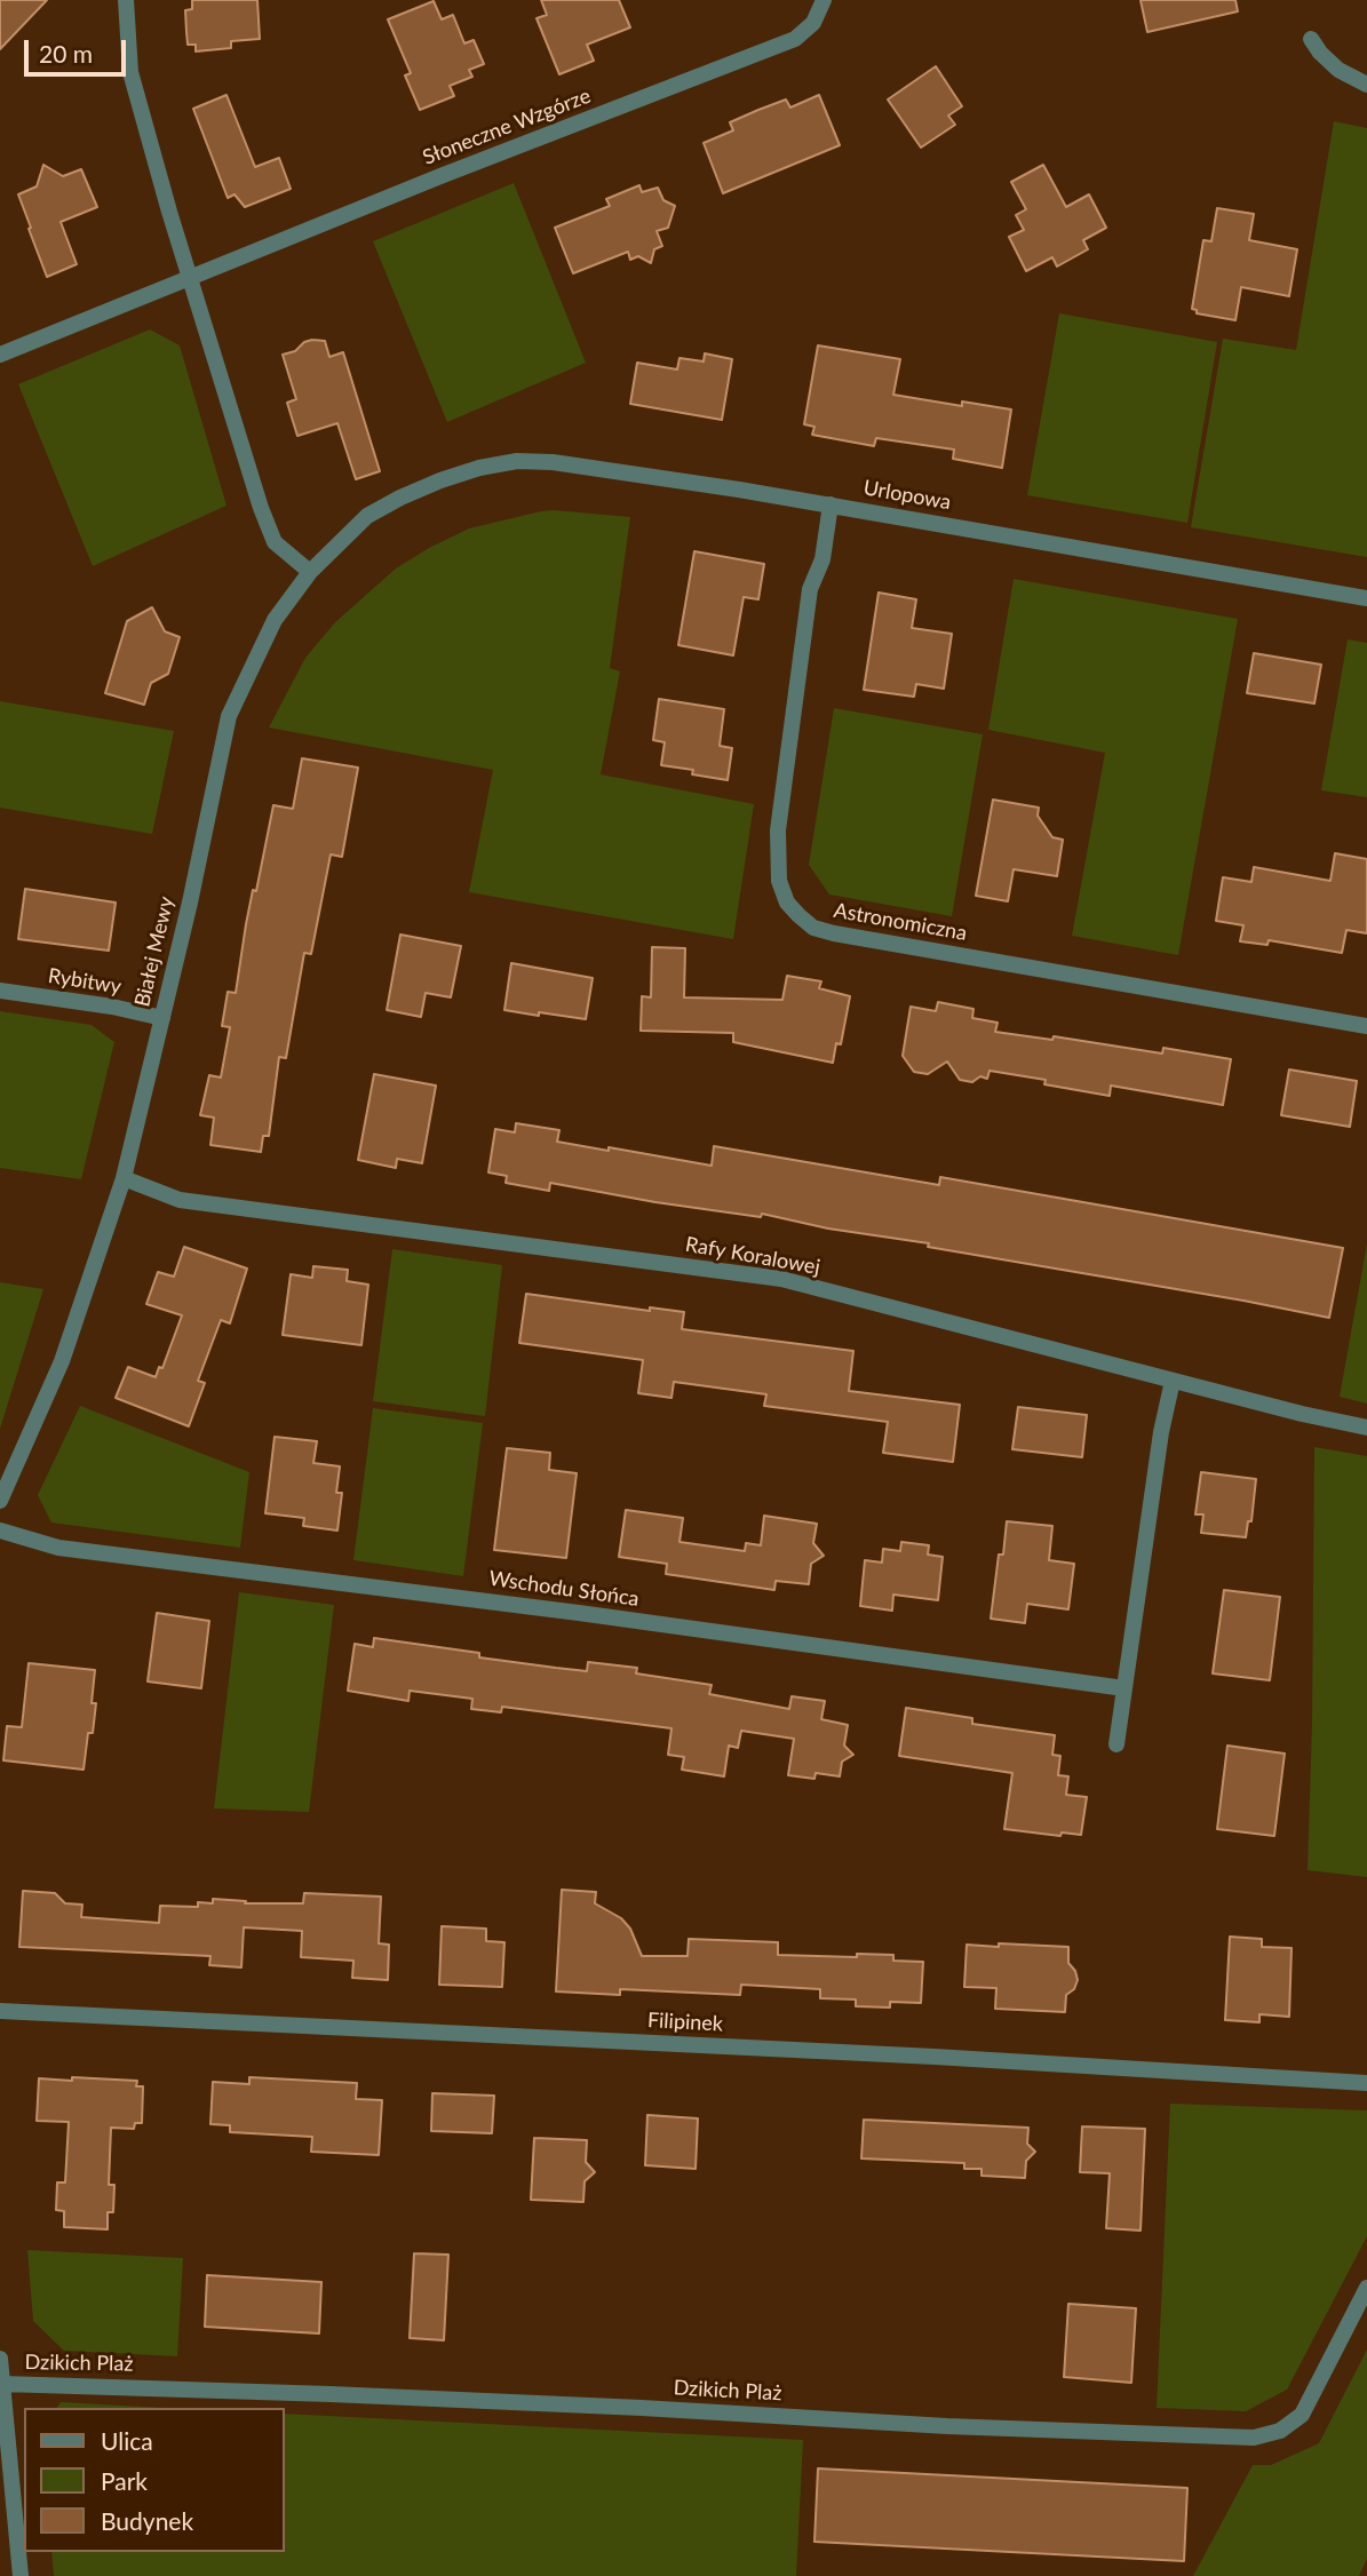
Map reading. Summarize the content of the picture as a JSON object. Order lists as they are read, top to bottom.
{
  "streets": {
    "street": [
      "Słoneczne Wzgórze",
      "Urlopowa",
      "Astronomiczna",
      "Białej Mewy",
      "Rybitwy",
      "Rafy Koralowej",
      "Wschodu Słońca",
      "Filipinek",
      "Dzikich Plaż"
    ]
  },
  "crossings": [
    ["Urlopowa", "Astronomiczna"],
    ["Urlopowa", "Białej Mewy"],
    ["Białej Mewy", "Rybitwy"],
    ["Białej Mewy", "Rafy Koralowej"]
  ],
  "legend": ["Ulica", "Park", "Budynek"],
  "scale_bar": "20 m"
}
